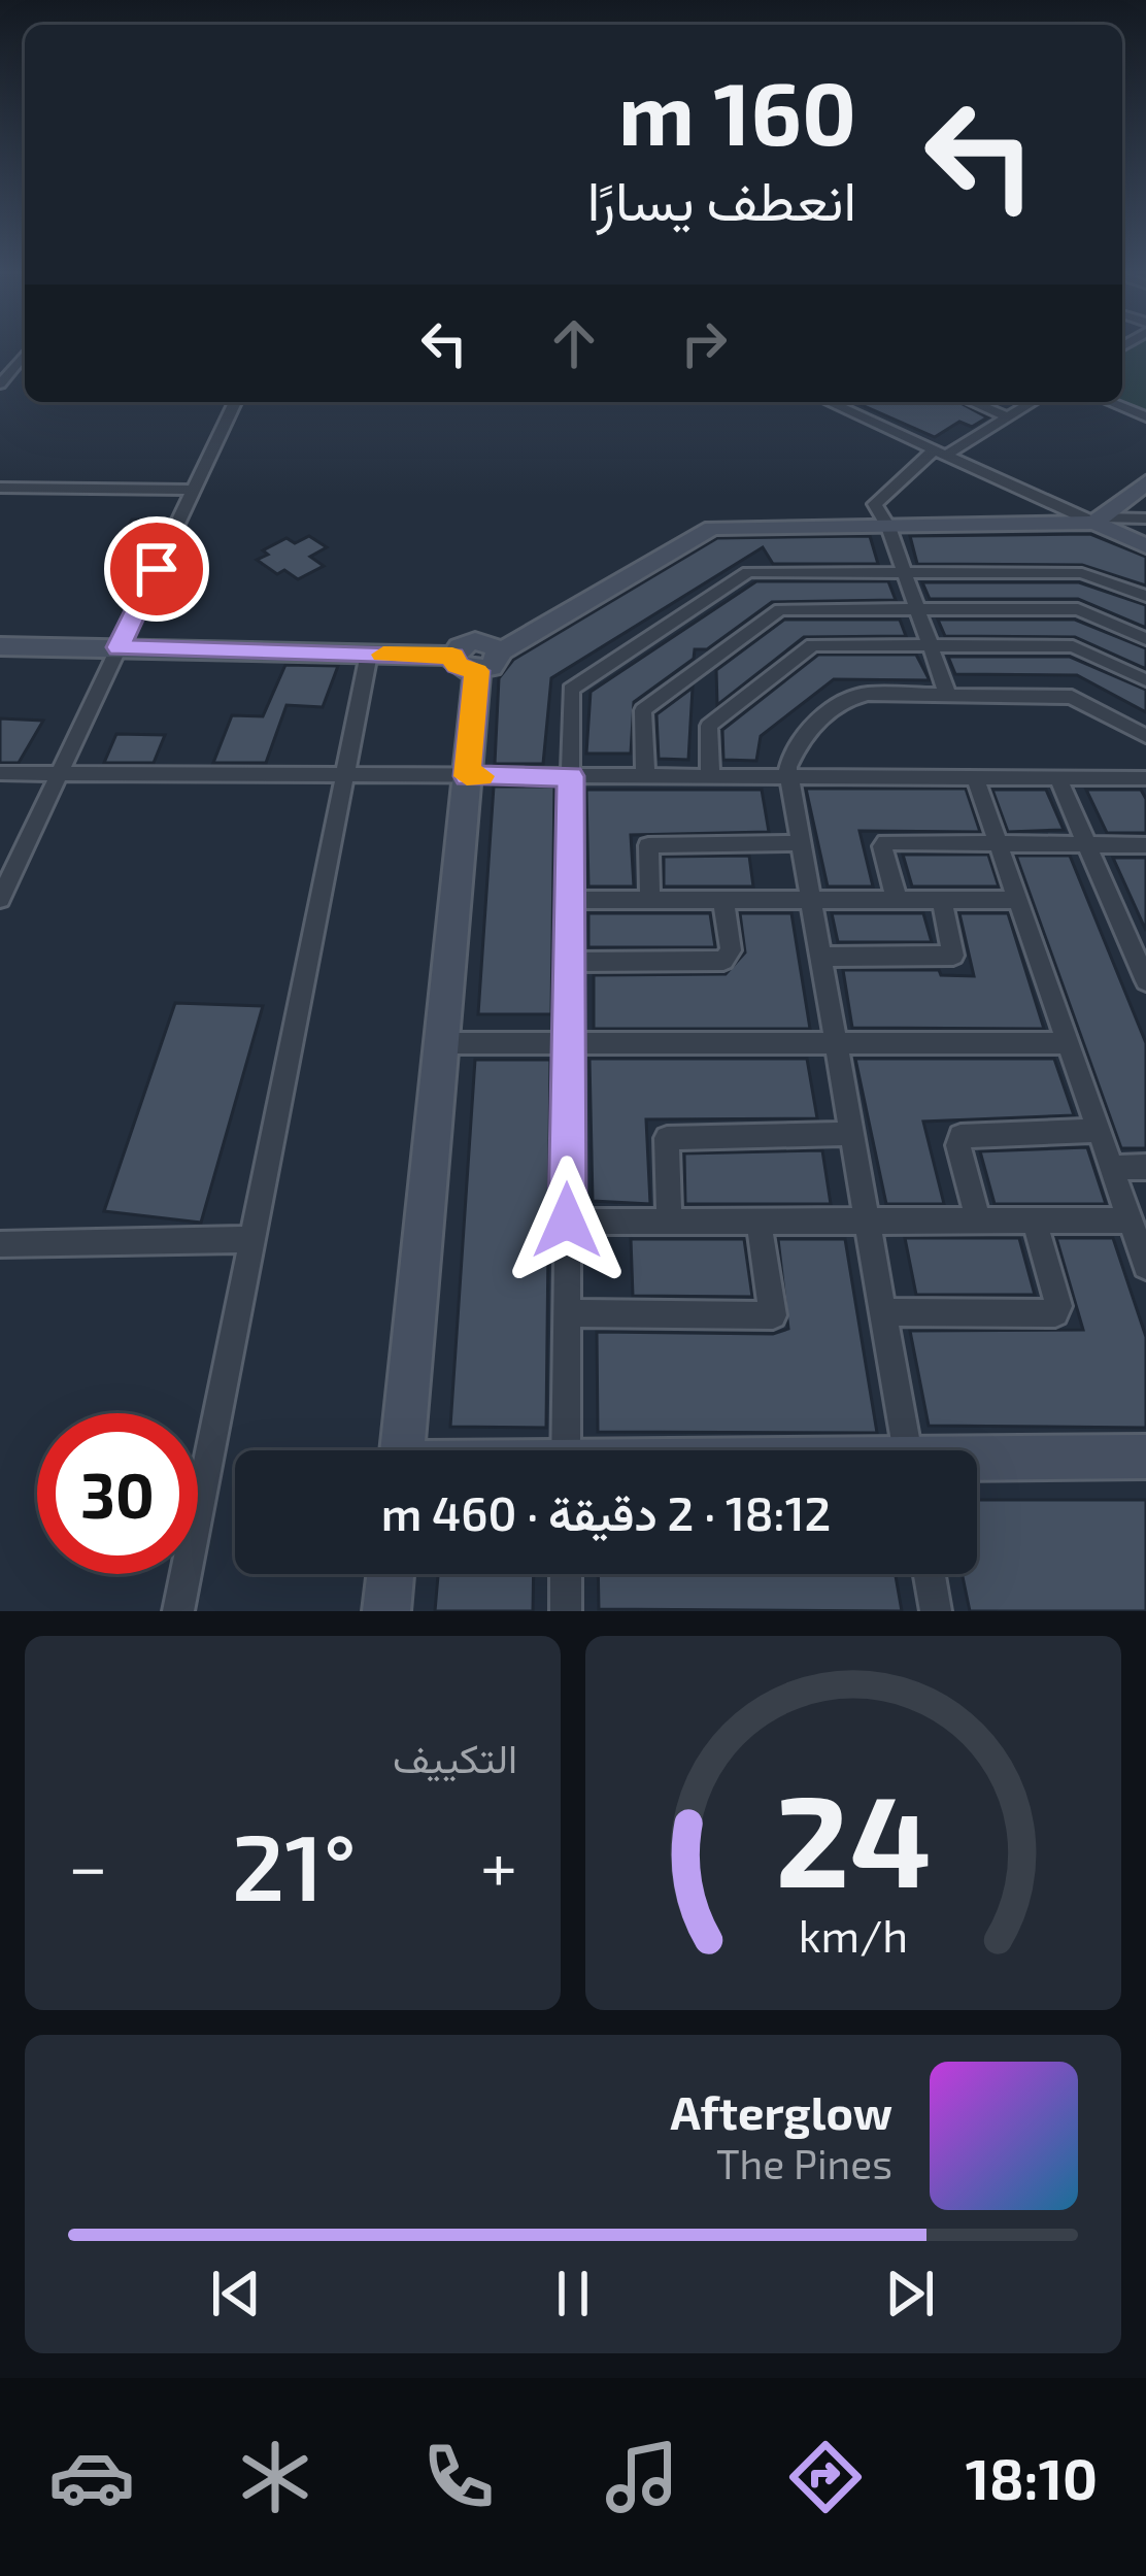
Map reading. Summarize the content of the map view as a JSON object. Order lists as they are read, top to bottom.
{
  "page": {
    "turn": ["160 m", "انعطف يسارًا"],
    "limit": "30",
    "trip": "18:12 · 2 دقيقة · 460 m",
    "tile": "التكييف",
    "heat": ["−", "21°", "+"],
    "song": ["Afterglow", "The Pines"],
    "tabs": "18:10",
    "gauge": ["24", "km/h"]
  }
}
